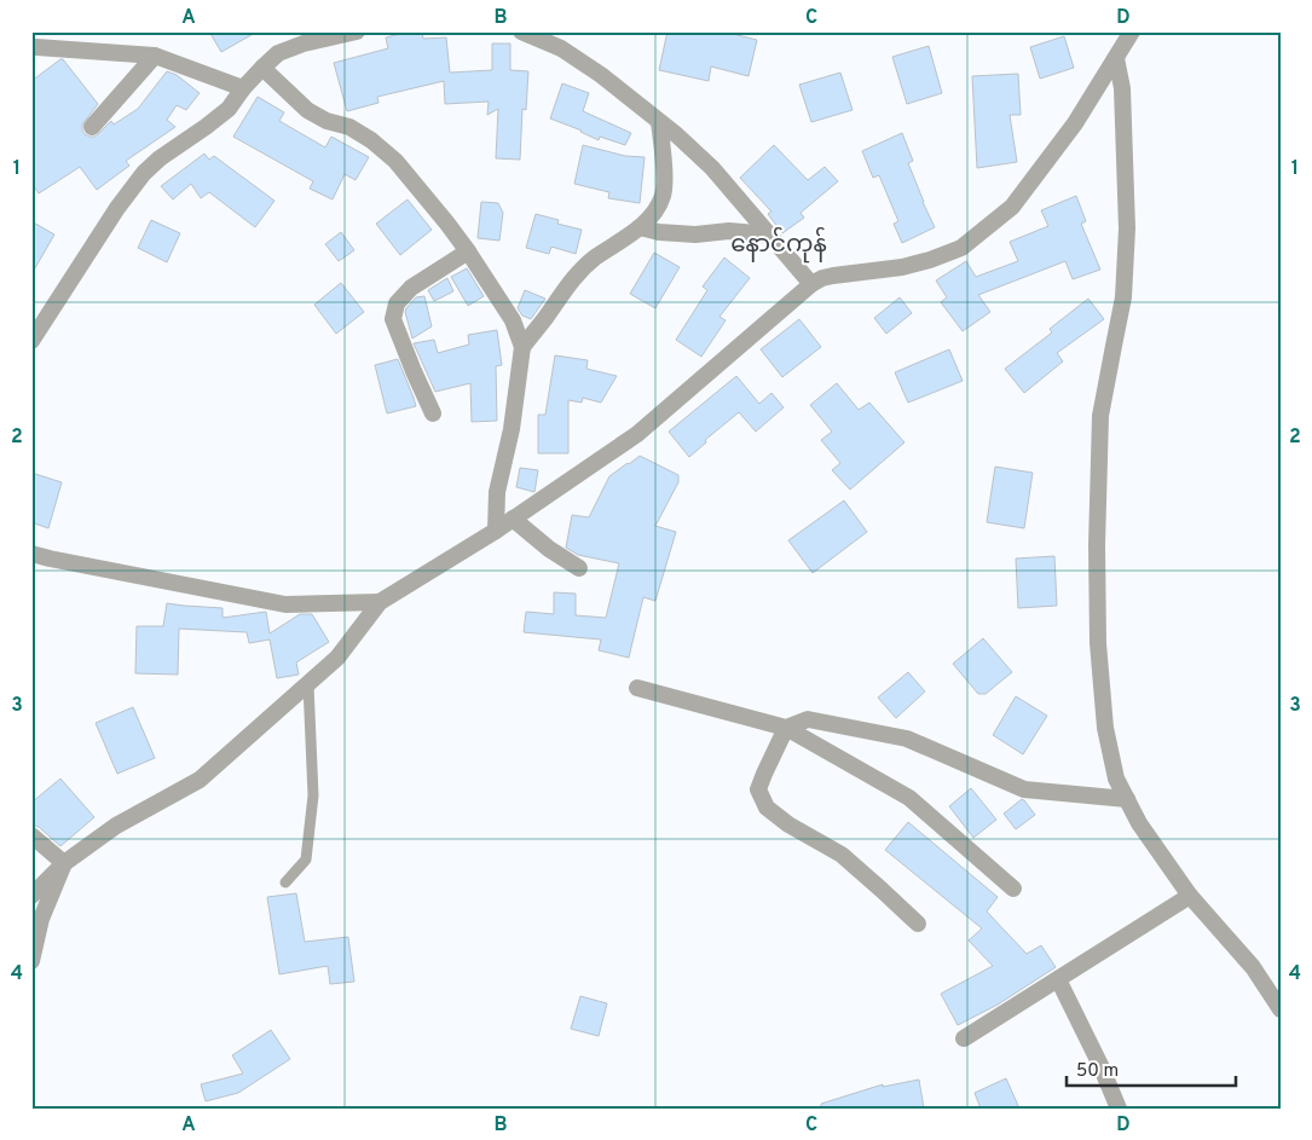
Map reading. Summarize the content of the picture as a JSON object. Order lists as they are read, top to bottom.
{
  "districts": ["နောင်ကုန်"],
  "scale_bar": "50 m",
  "grid": {
    "columns": [
      "A",
      "B",
      "C",
      "D"
    ],
    "rows": [
      "1",
      "2",
      "3",
      "4"
    ]
  }
}
